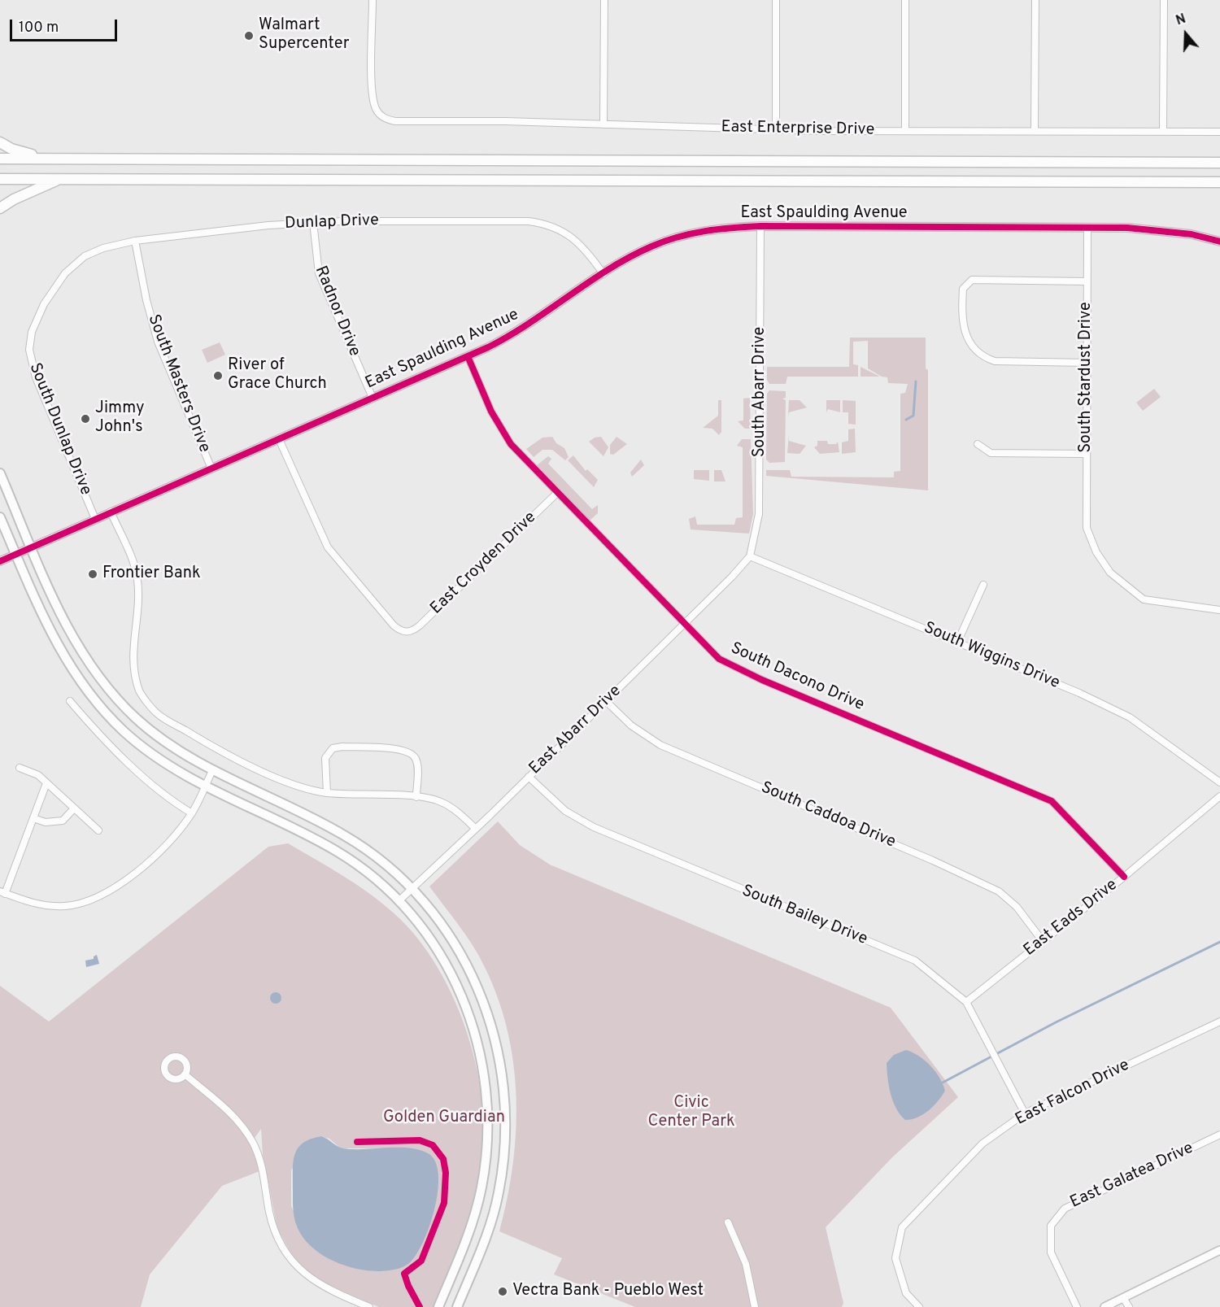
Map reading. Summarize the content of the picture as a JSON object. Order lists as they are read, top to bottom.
{
  "streets": {
    "street": [
      "East Enterprise Drive",
      "East Spaulding Avenue",
      "Dunlap Drive",
      "Radnor Drive",
      "South Stardust Drive",
      "South Masters Drive",
      "South Abarr Drive",
      "South Dunlap Drive",
      "East Croyden Drive",
      "South Wiggins Drive",
      "South Dacono Drive",
      "East Abarr Drive",
      "South Caddoa Drive",
      "South Bailey Drive",
      "East Eads Drive",
      "East Falcon Drive",
      "East Galatea Drive"
    ]
  },
  "crossings": [
    ["East Spaulding Avenue", "Dunlap Drive"],
    ["East Spaulding Avenue", "Radnor Drive"],
    ["East Spaulding Avenue", "South Stardust Drive"],
    ["East Spaulding Avenue", "South Masters Drive"],
    ["East Spaulding Avenue", "South Abarr Drive"],
    ["East Spaulding Avenue", "South Dunlap Drive"],
    ["East Spaulding Avenue", "East Croyden Drive"],
    ["East Spaulding Avenue", "South Dacono Drive"],
    ["Dunlap Drive", "Radnor Drive"],
    ["Dunlap Drive", "South Masters Drive"],
    ["Dunlap Drive", "South Dunlap Drive"],
    ["South Abarr Drive", "South Wiggins Drive"],
    ["South Abarr Drive", "East Abarr Drive"],
    ["East Croyden Drive", "South Dacono Drive"],
    ["South Wiggins Drive", "East Abarr Drive"],
    ["South Dacono Drive", "East Abarr Drive"],
    ["South Dacono Drive", "East Eads Drive"],
    ["East Abarr Drive", "South Caddoa Drive"],
    ["East Abarr Drive", "South Bailey Drive"],
    ["South Caddoa Drive", "East Eads Drive"],
    ["South Bailey Drive", "East Eads Drive"],
    ["South Bailey Drive", "East Falcon Drive"]
  ],
  "parks": ["Civic Center Park", "Golden Guardian"],
  "places": [
    "Walmart Supercenter",
    "River of Grace Church",
    "Jimmy John's",
    "Frontier Bank",
    "Vectra Bank - Pueblo West"
  ],
  "scale_bar": "100 m",
  "north": "top"
}
